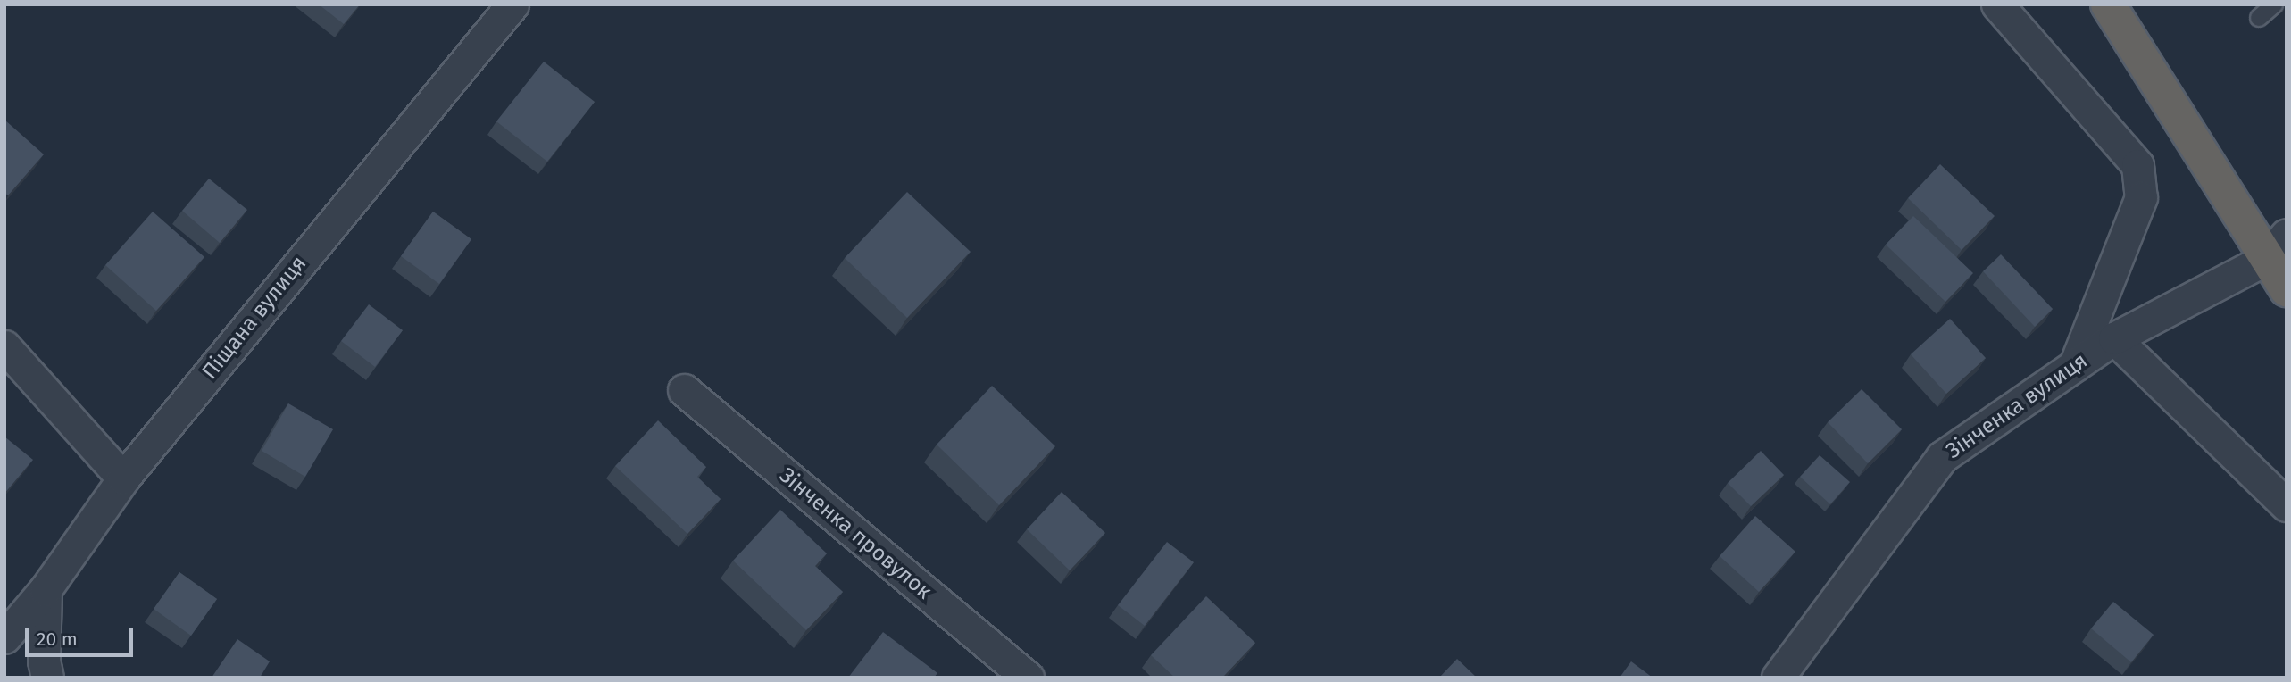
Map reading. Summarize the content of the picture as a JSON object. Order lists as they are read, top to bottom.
{
  "streets": {
    "street": ["Піщана вулиця", "Зінченка вулиця", "Зінченка провулок"]
  },
  "scale_bar": "20 m"
}
